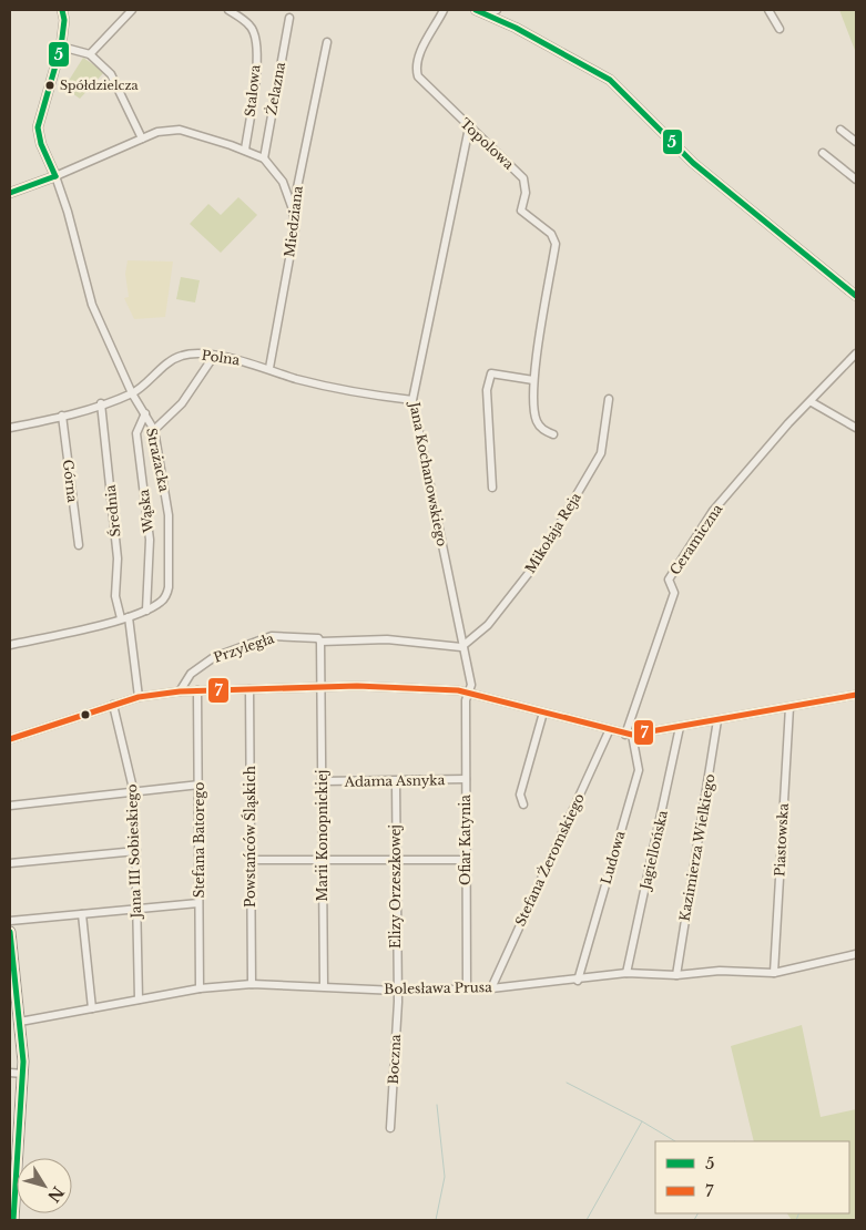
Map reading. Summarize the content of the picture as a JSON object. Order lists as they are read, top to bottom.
{
  "streets": {
    "street": [
      "Żelazna",
      "Stalowa",
      "Topolowa",
      "Miedziana",
      "Polna",
      "Strażacka",
      "Jana Kochanowskiego",
      "Górna",
      "Średnia",
      "Wąska",
      "Mikołaja Reja",
      "Ceramiczna",
      "Przyległa",
      "Adama Asnyka",
      "Marii Konopnickiej",
      "Powstańców Śląskich",
      "Stefana Batorego",
      "Ofiar Katynia",
      "Piastowska",
      "Kazimierza Wielkiego",
      "Jagiellońska",
      "Jana III Sobieskiego",
      "Ludowa",
      "Stefana Żeromskiego",
      "Elizy Orzeszkowej",
      "Bolesława Prusa",
      "Boczna"
    ]
  },
  "crossings": [
    ["Topolowa", "Jana Kochanowskiego"],
    ["Miedziana", "Polna"],
    ["Polna", "Strażacka"],
    ["Polna", "Jana Kochanowskiego"],
    ["Polna", "Górna"],
    ["Polna", "Średnia"],
    ["Strażacka", "Średnia"],
    ["Strażacka", "Wąska"],
    ["Jana Kochanowskiego", "Mikołaja Reja"],
    ["Jana Kochanowskiego", "Przyległa"],
    ["Jana Kochanowskiego", "Ofiar Katynia"],
    ["Mikołaja Reja", "Przyległa"],
    ["Ceramiczna", "Ludowa"],
    ["Adama Asnyka", "Marii Konopnickiej"],
    ["Adama Asnyka", "Ofiar Katynia"],
    ["Adama Asnyka", "Elizy Orzeszkowej"],
    ["Marii Konopnickiej", "Bolesława Prusa"],
    ["Powstańców Śląskich", "Bolesława Prusa"],
    ["Stefana Batorego", "Bolesława Prusa"],
    ["Ofiar Katynia", "Bolesława Prusa"],
    ["Piastowska", "Bolesława Prusa"],
    ["Kazimierza Wielkiego", "Bolesława Prusa"],
    ["Jagiellońska", "Bolesława Prusa"],
    ["Jana III Sobieskiego", "Bolesława Prusa"],
    ["Ludowa", "Bolesława Prusa"],
    ["Stefana Żeromskiego", "Bolesława Prusa"],
    ["Elizy Orzeszkowej", "Bolesława Prusa"],
    ["Elizy Orzeszkowej", "Boczna"],
    ["Bolesława Prusa", "Boczna"]
  ],
  "places": ["Spółdzielcza"],
  "lines": ["transit line 5", "transit line 7"],
  "legend": ["5", "7"],
  "north": "bottom right"
}
